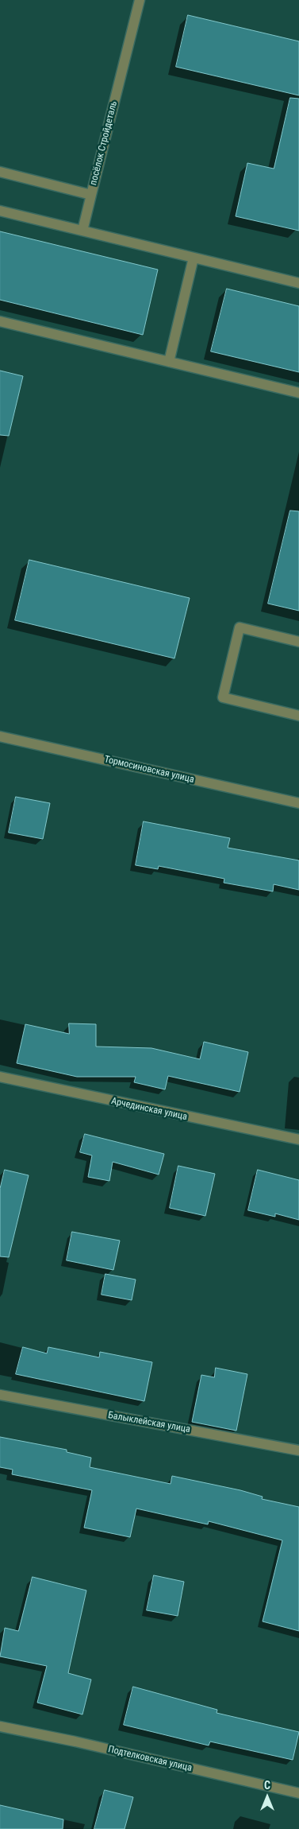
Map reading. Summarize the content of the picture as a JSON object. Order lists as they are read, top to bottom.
{
  "streets": {
    "street": [
      "посёлок Стройдеталь",
      "Тормосиновская улица",
      "Арчединская улица",
      "Балыклейская улица",
      "Подтелковская улица"
    ]
  },
  "north": "top"
}
